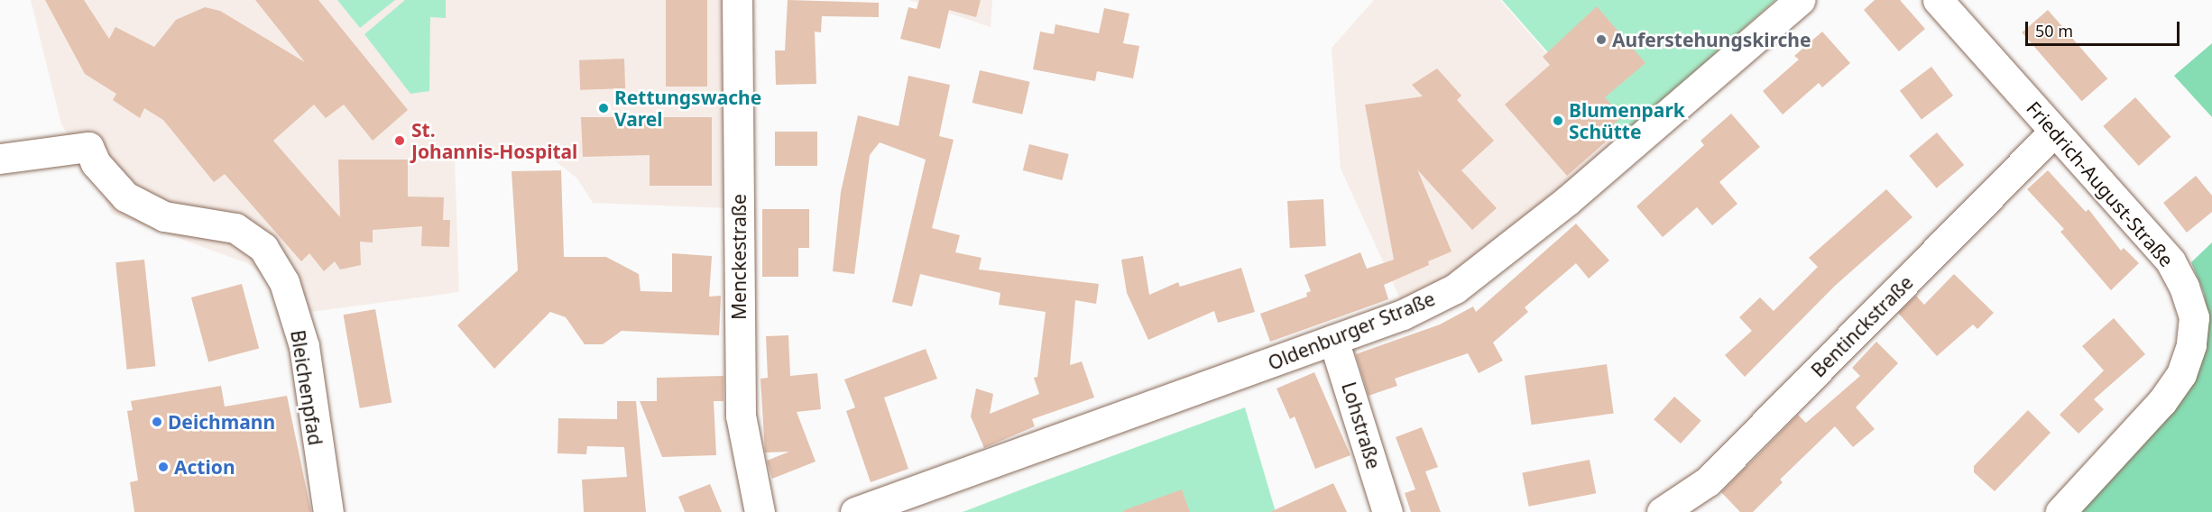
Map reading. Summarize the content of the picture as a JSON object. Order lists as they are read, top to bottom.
{
  "streets": {
    "street": [
      "Friedrich-August-Straße",
      "Menckestraße",
      "Bentinckstraße",
      "Oldenburger Straße",
      "Bleichenpfad",
      "Lohstraße"
    ]
  },
  "crossings": [
    ["Friedrich-August-Straße", "Bentinckstraße"],
    ["Oldenburger Straße", "Lohstraße"]
  ],
  "places": [
    "Auferstehungskirche",
    "Rettungswache Varel",
    "Blumenpark Schütte",
    "St. Johannis-Hospital",
    "Deichmann",
    "Action"
  ],
  "scale_bar": "50 m"
}
